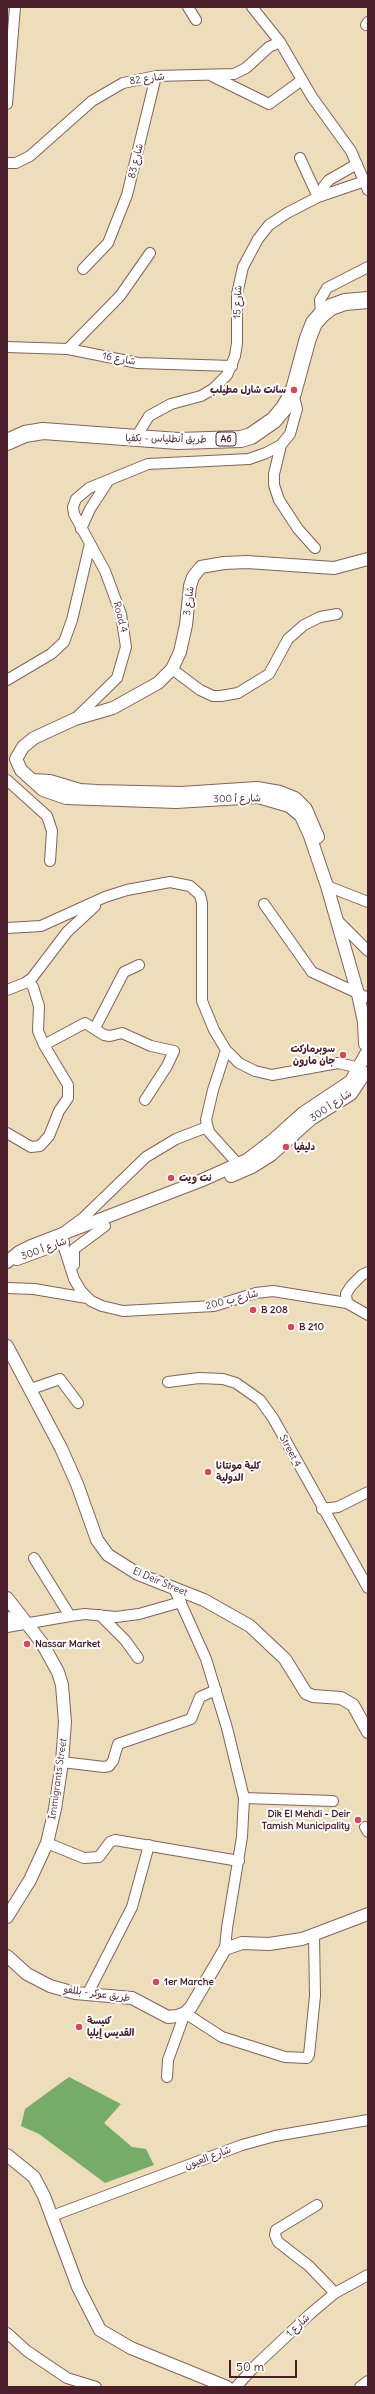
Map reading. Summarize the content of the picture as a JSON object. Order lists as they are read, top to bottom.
{
  "streets": {
    "highway": ["طريق أنطلياس - بكفيا", "A6"],
    "street": [
      "شارع 82",
      "شارع 83",
      "شارع 15",
      "شارع 16",
      "شارع 3",
      "Road 4",
      "شارع أ 300",
      "شارع ب 200",
      "Street 4",
      "El Deir Street",
      "Immigrants Street",
      "طريق عوكر - بللفو",
      "شارع العيون",
      "شارع 1"
    ]
  },
  "crossings": [
    ["شارع 82", "شارع 83"],
    ["شارع 15", "شارع 16"],
    ["شارع 15", "طريق أنطلياس - بكفيا"],
    ["شارع 3", "Road 4"],
    ["شارع 3", "شارع أ 300"],
    ["Road 4", "شارع أ 300"],
    ["شارع أ 300", "شارع ب 200"]
  ],
  "places": [
    "سانت شارل مطيلب",
    "سوبرماركت جان مارون",
    "دليفيا",
    "نت ويت",
    "B 208",
    "B 210",
    "كلية مونتانا الدولية",
    "Nassar Market",
    "Dik El Mehdi - Deir Tamish Municipality",
    "1er Marche",
    "كنيسة القديس إيليا"
  ],
  "scale_bar": "50 m"
}
